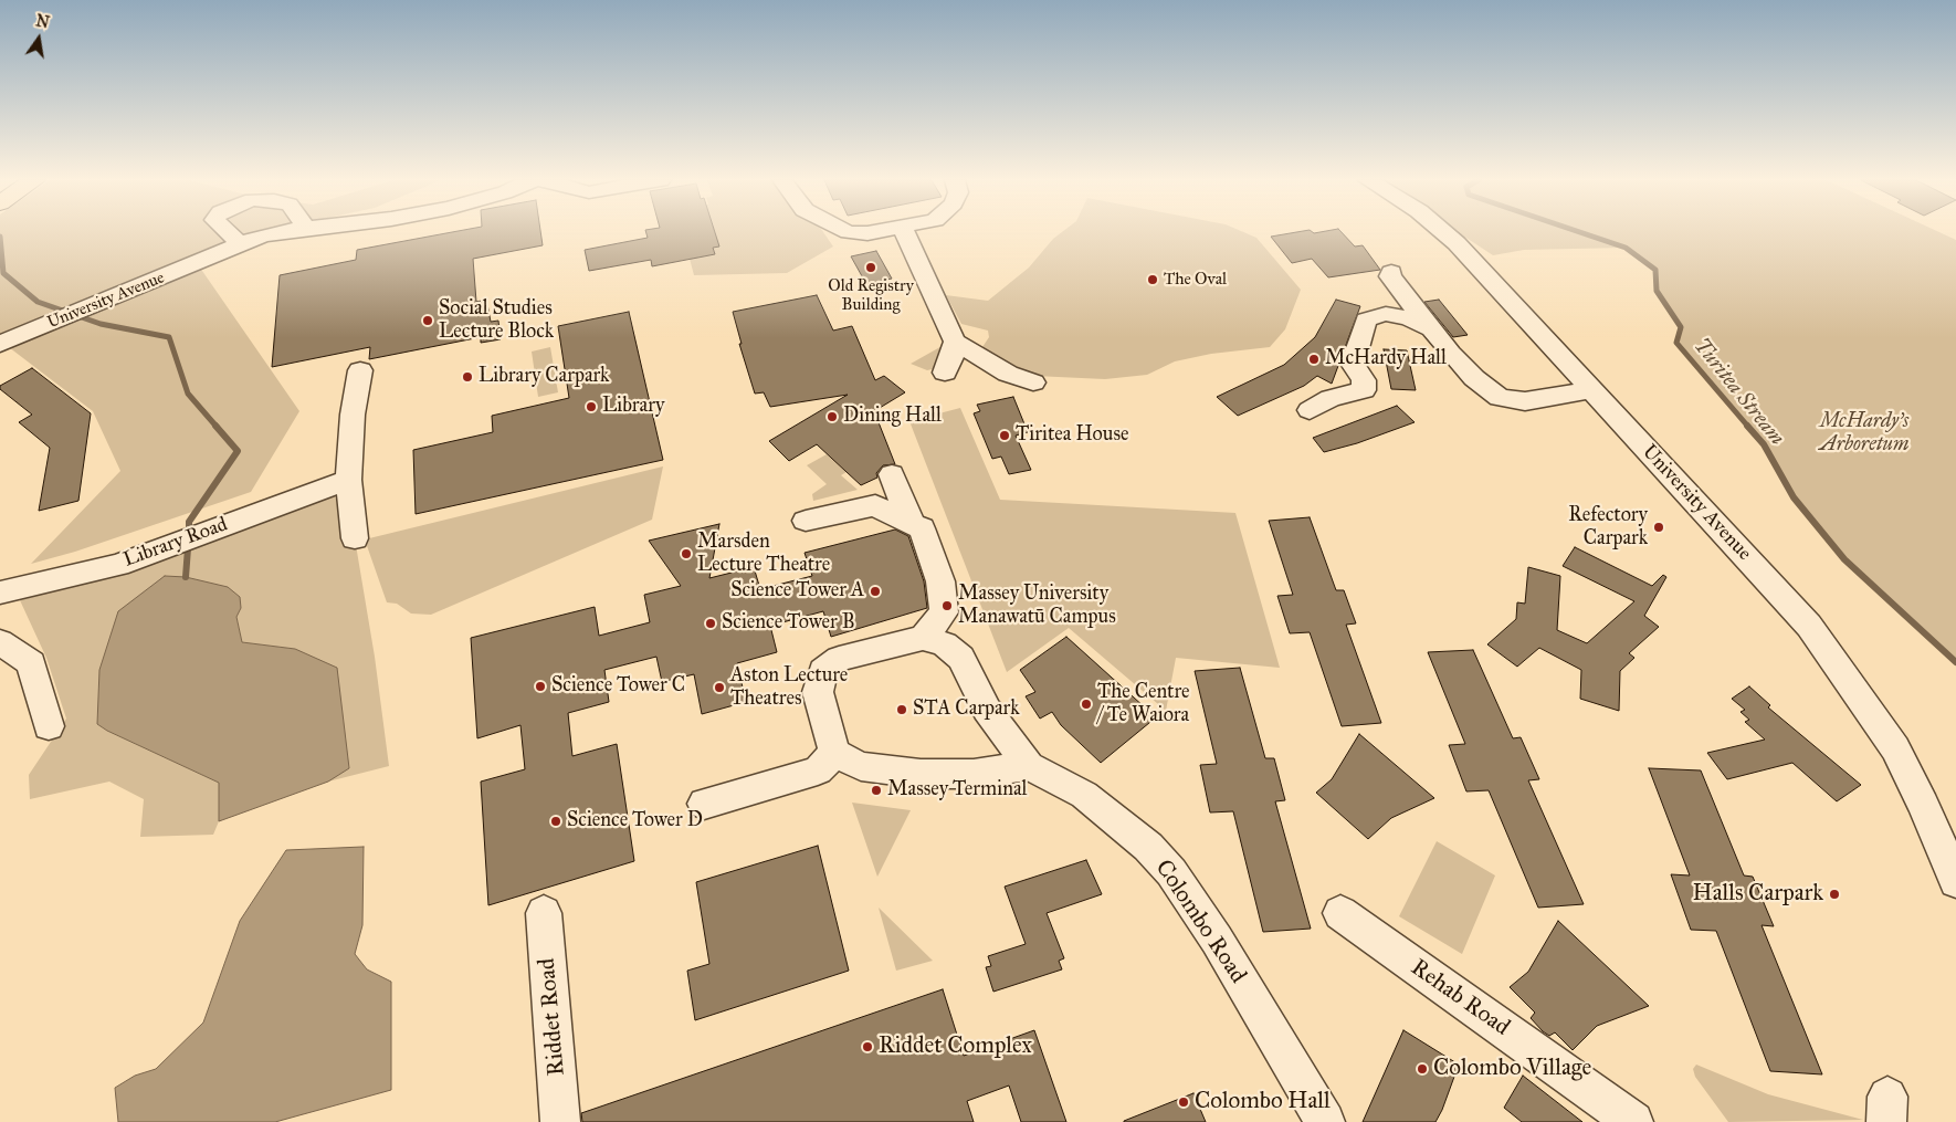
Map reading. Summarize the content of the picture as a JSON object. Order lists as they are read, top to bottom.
{
  "streets": {
    "street": [
      "University Avenue",
      "Library Road",
      "Colombo Road",
      "Rehab Road",
      "Riddet Road"
    ]
  },
  "water": ["Turitea Stream"],
  "parks": ["McHardy's Arboretum"],
  "places": [
    "Old Registry Building",
    "The Oval",
    "Social Studies Lecture Block",
    "McHardy Hall",
    "Library Carpark",
    "Library",
    "Dining Hall",
    "Tiritea House",
    "Refectory Carpark",
    "Marsden Lecture Theatre",
    "Science Tower A",
    "Massey University Manawatū Campus",
    "Science Tower B",
    "Science Tower C",
    "Aston Lecture Theatres",
    "The Centre / Te Waiora",
    "STA Carpark",
    "Massey Terminal",
    "Science Tower D",
    "Halls Carpark",
    "Riddet Complex",
    "Colombo Village",
    "Colombo Hall"
  ],
  "north": "top"
}
